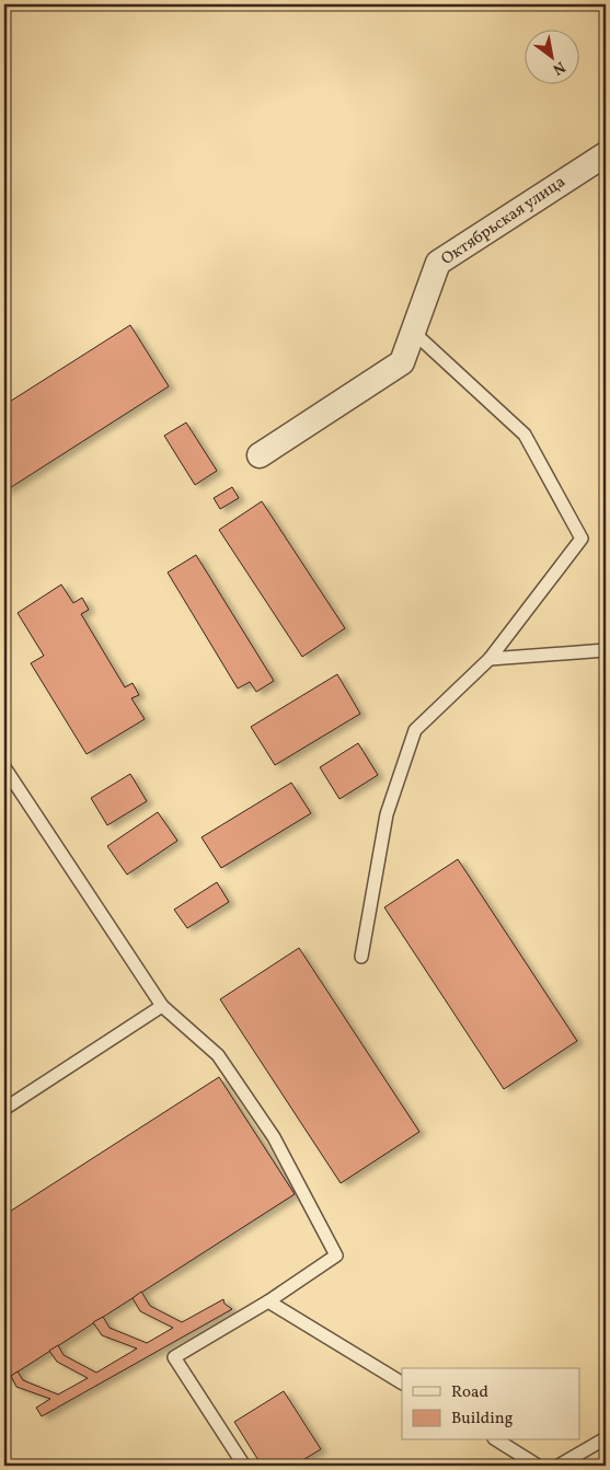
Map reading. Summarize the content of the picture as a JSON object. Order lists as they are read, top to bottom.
{
  "streets": {
    "street": ["Октябрьская улица"]
  },
  "legend": ["Road", "Building"],
  "north": "bottom right"
}
